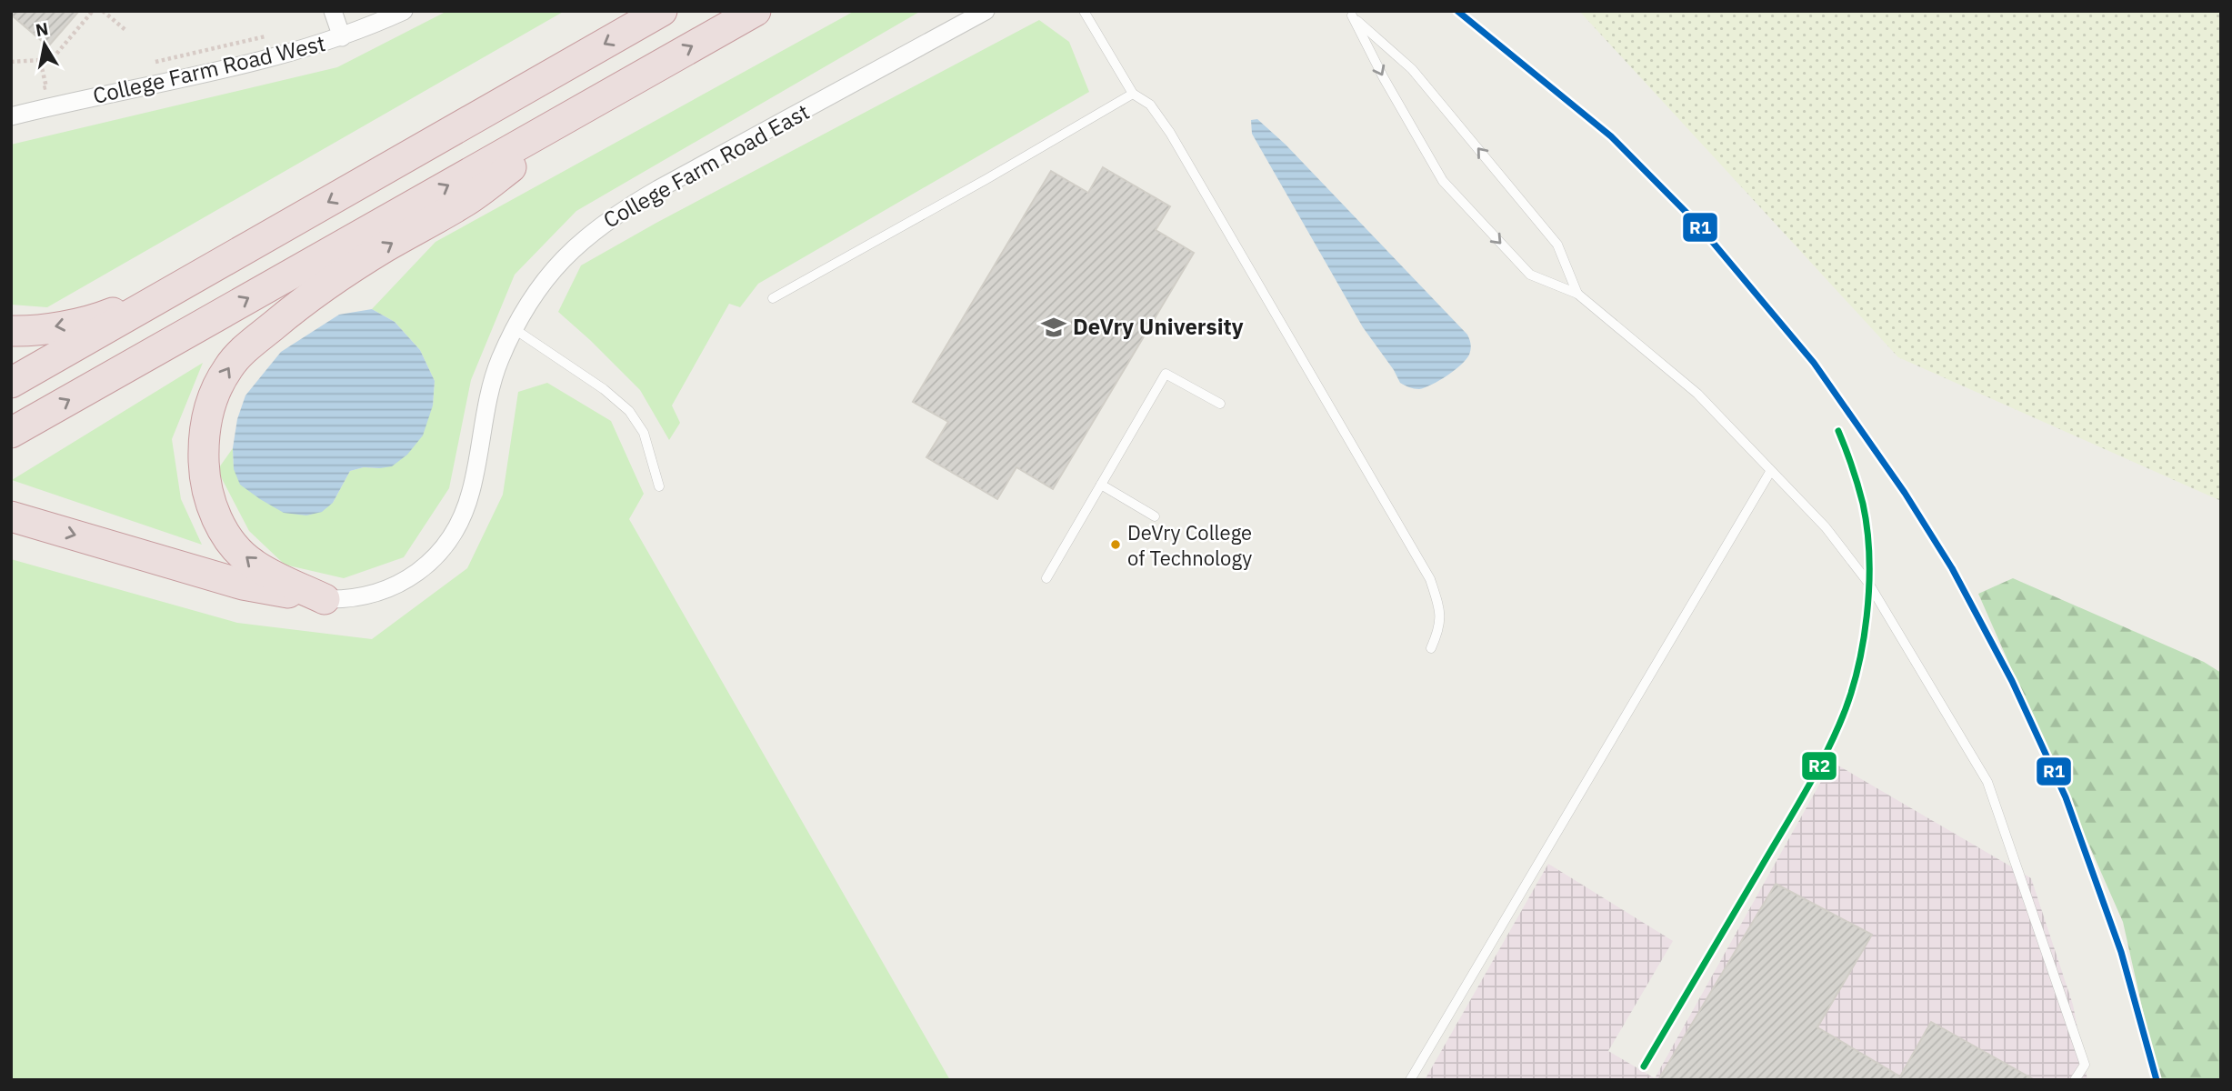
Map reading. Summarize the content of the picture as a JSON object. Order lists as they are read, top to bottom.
{
  "streets": {
    "street": ["College Farm Road West", "College Farm Road East"]
  },
  "places": {
    "school or university": ["DeVry University"],
    "other": ["DeVry College of Technology"]
  },
  "lines": ["transit line R1", "transit line R2"],
  "north": "top"
}
